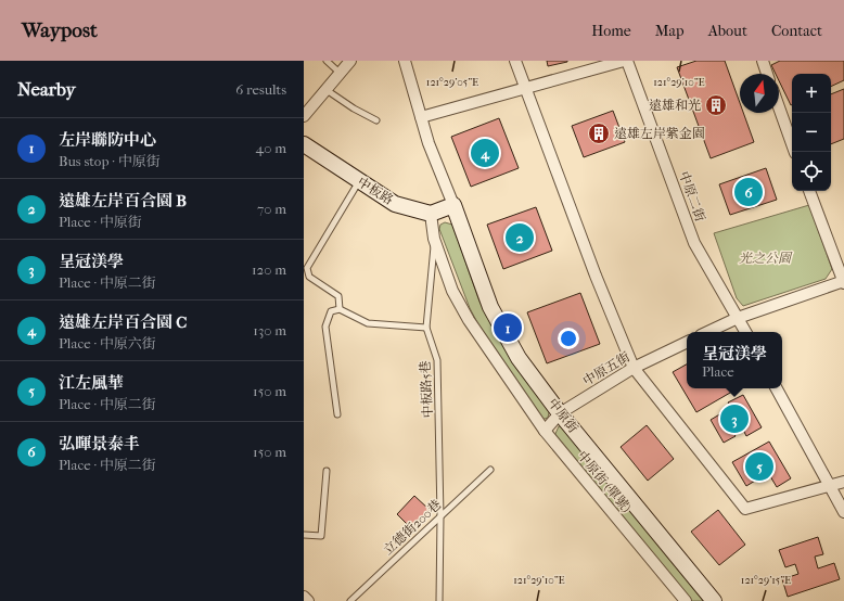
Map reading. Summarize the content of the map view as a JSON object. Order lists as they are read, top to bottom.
{
  "streets": {
    "street": [
      "中板路",
      "中原二街",
      "中原五街",
      "中原街",
      "中原街 (單號)"
    ],
    "lane": ["中板路5巷", "立德街200巷"]
  },
  "crossings": [
    ["中板路", "中原街 (單號)"],
    ["中原五街", "中原街"],
    ["中原五街", "中原街 (單號)"],
    ["中板路5巷", "中原街 (單號)"],
    ["中板路5巷", "立德街200巷"]
  ],
  "parks": ["光之公園"],
  "places": {
    "building": ["遠雄和光", "遠雄左岸紫金園"]
  },
  "north": "top",
  "page": {
    "header": "Waypost",
    "nav": [
      "Home",
      "Map",
      "About",
      "Contact"
    ],
    "heading": ["Nearby", "6 results"],
    "map_buttons": ["+", "−"],
    "list": [
      {
        "mark": "1",
        "name": "左岸聯防中心",
        "note": "Bus stop · 中原街",
        "value": "40 m"
      },
      {
        "mark": "2",
        "name": "遠雄左岸百合園 B",
        "note": "Place · 中原街",
        "value": "70 m"
      },
      {
        "mark": "3",
        "name": "呈冠渼學",
        "note": "Place · 中原二街",
        "value": "120 m"
      },
      {
        "mark": "4",
        "name": "遠雄左岸百合園 C",
        "note": "Place · 中原六街",
        "value": "130 m"
      },
      {
        "mark": "5",
        "name": "江左風華",
        "note": "Place · 中原二街",
        "value": "150 m"
      },
      {
        "mark": "6",
        "name": "弘暉景泰丰",
        "note": "Place · 中原二街",
        "value": "150 m"
      }
    ],
    "pins": [
      "4",
      "6",
      "2",
      "1",
      "3",
      "5"
    ],
    "popup": ["呈冠渼學", "Place"]
  },
  "coordinates": ["121°29'05\"E", "121°29'10\"E", "121°29'15\"E"]
}
